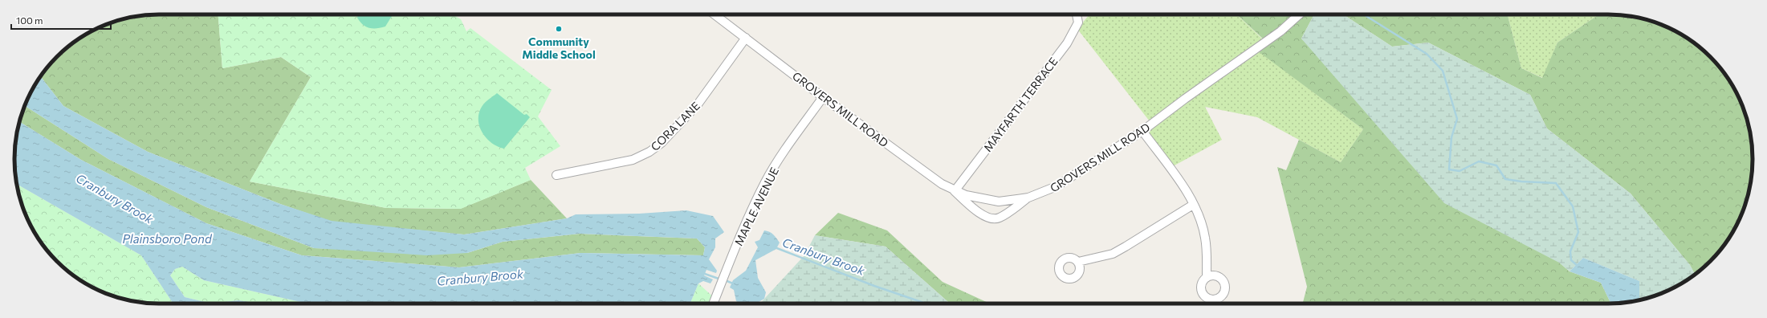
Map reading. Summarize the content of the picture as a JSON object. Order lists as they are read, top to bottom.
{
  "streets": {
    "street": [
      "MAYFARTH TERRACE",
      "GROVERS MILL ROAD",
      "CORA LANE",
      "MAPLE AVENUE"
    ]
  },
  "crossings": [
    ["MAYFARTH TERRACE", "GROVERS MILL ROAD"],
    ["GROVERS MILL ROAD", "CORA LANE"],
    ["GROVERS MILL ROAD", "MAPLE AVENUE"]
  ],
  "water": ["Cranbury Brook", "Plainsboro Pond"],
  "places": ["Community Middle School"],
  "scale_bar": "100 m"
}
